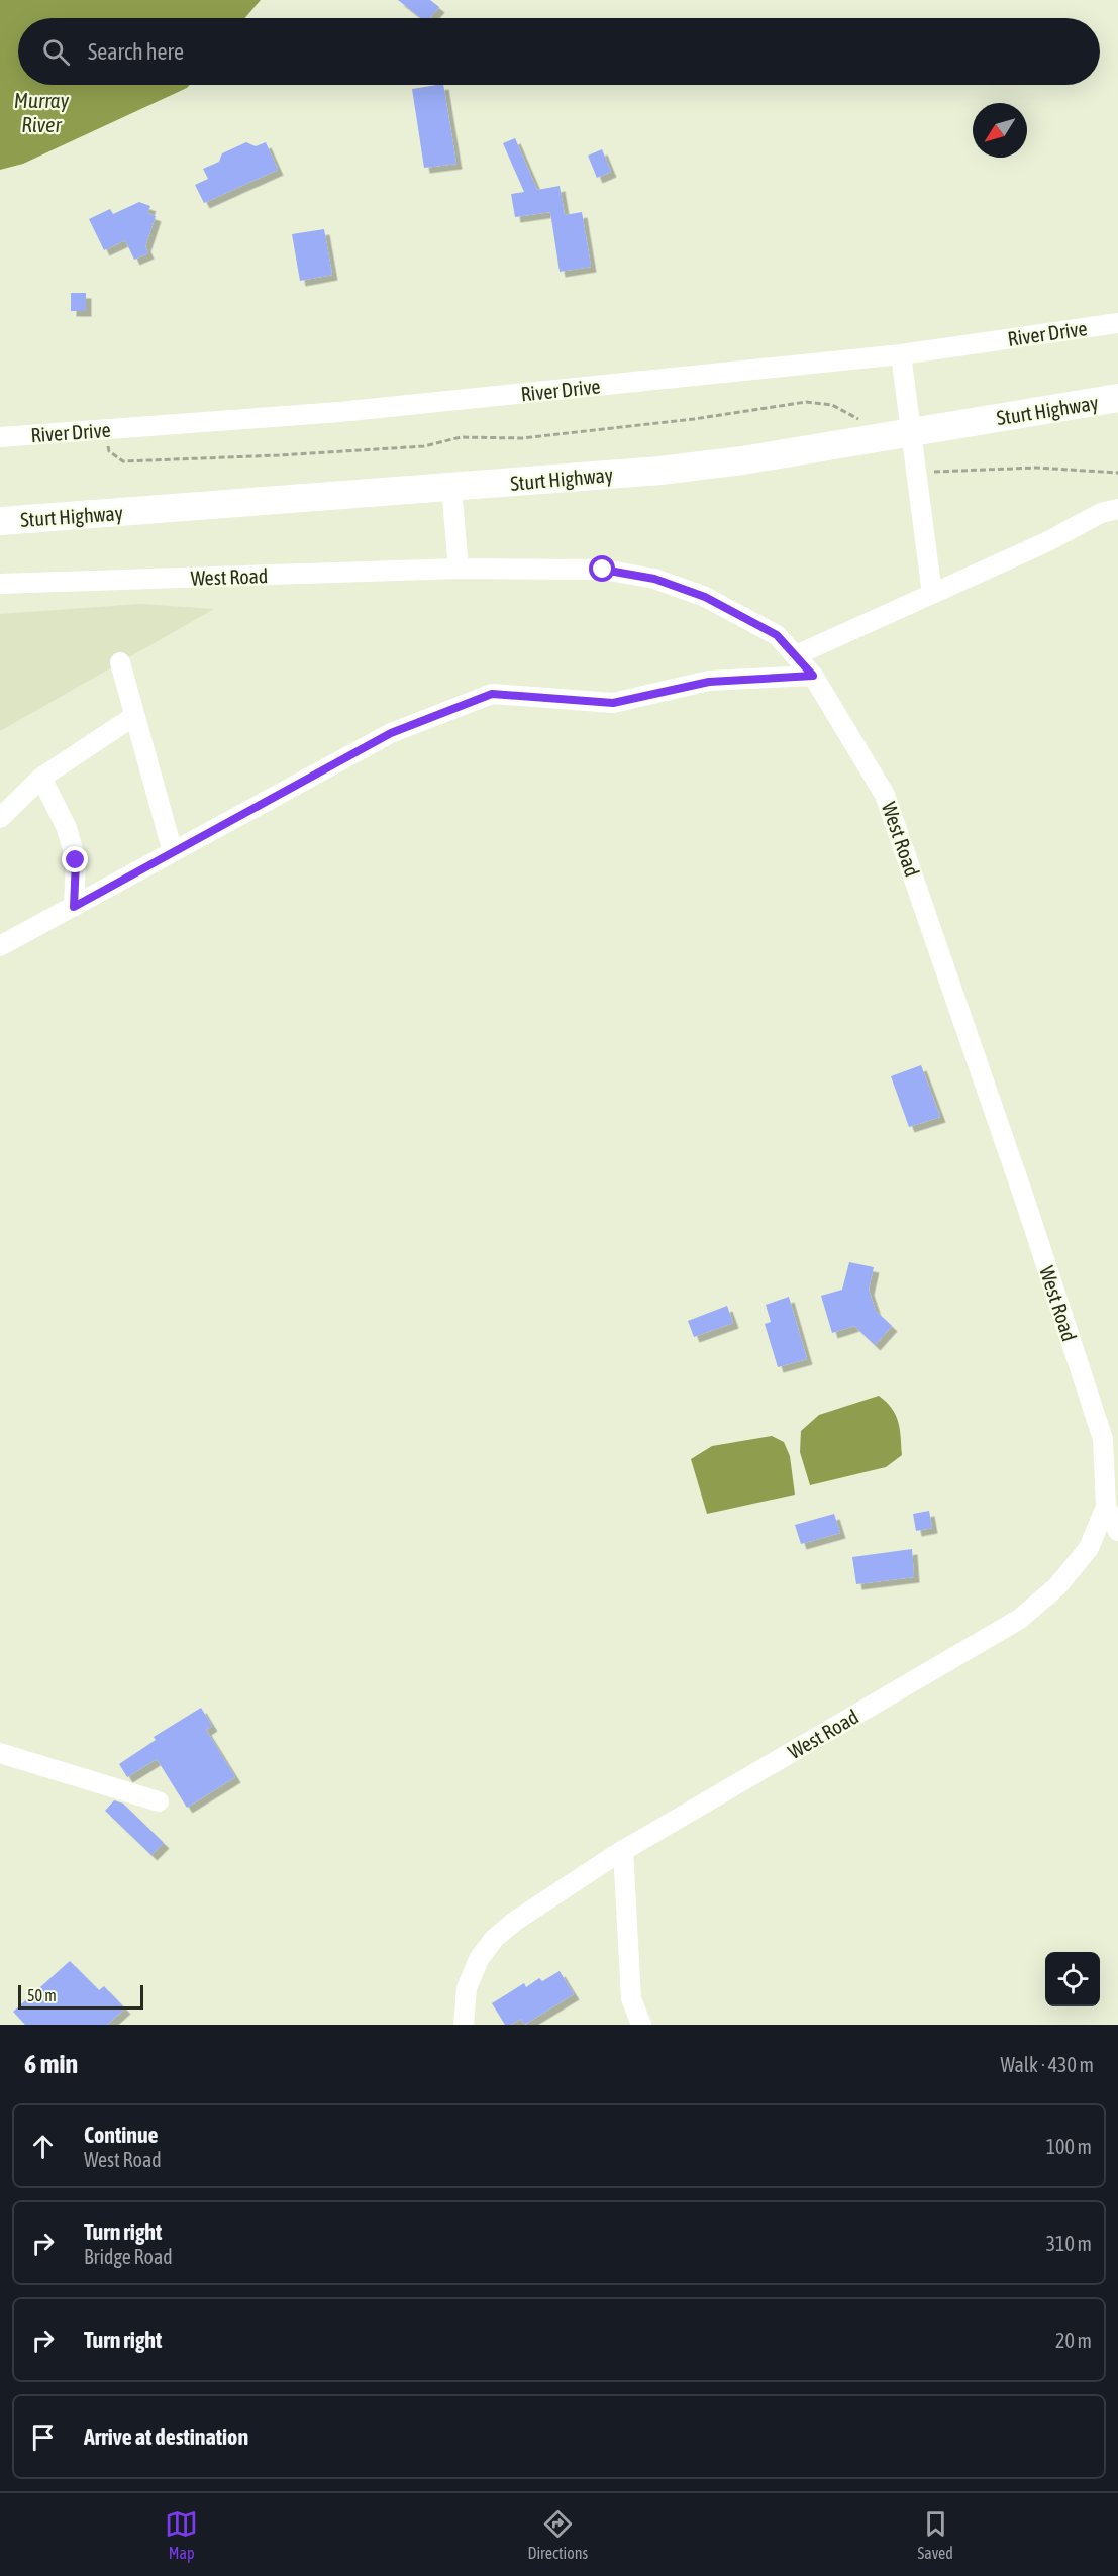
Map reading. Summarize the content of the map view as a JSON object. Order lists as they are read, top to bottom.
{
  "streets": {
    "highway": ["Sturt Highway"],
    "street": ["River Drive", "West Road"]
  },
  "water": ["Murray River"],
  "scale_bar": "50 m",
  "north": "bottom left",
  "page": {
    "search": "Search here",
    "scale": "50 m",
    "heading": ["6 min", "Walk · 430 m"],
    "list": [
      ["Continue", "West Road", "100 m"],
      ["Turn right", "Bridge Road", "310 m"],
      ["Turn right", "20 m"],
      "Arrive at destination"
    ],
    "nav": ["Map", "Directions", "Saved"]
  }
}
